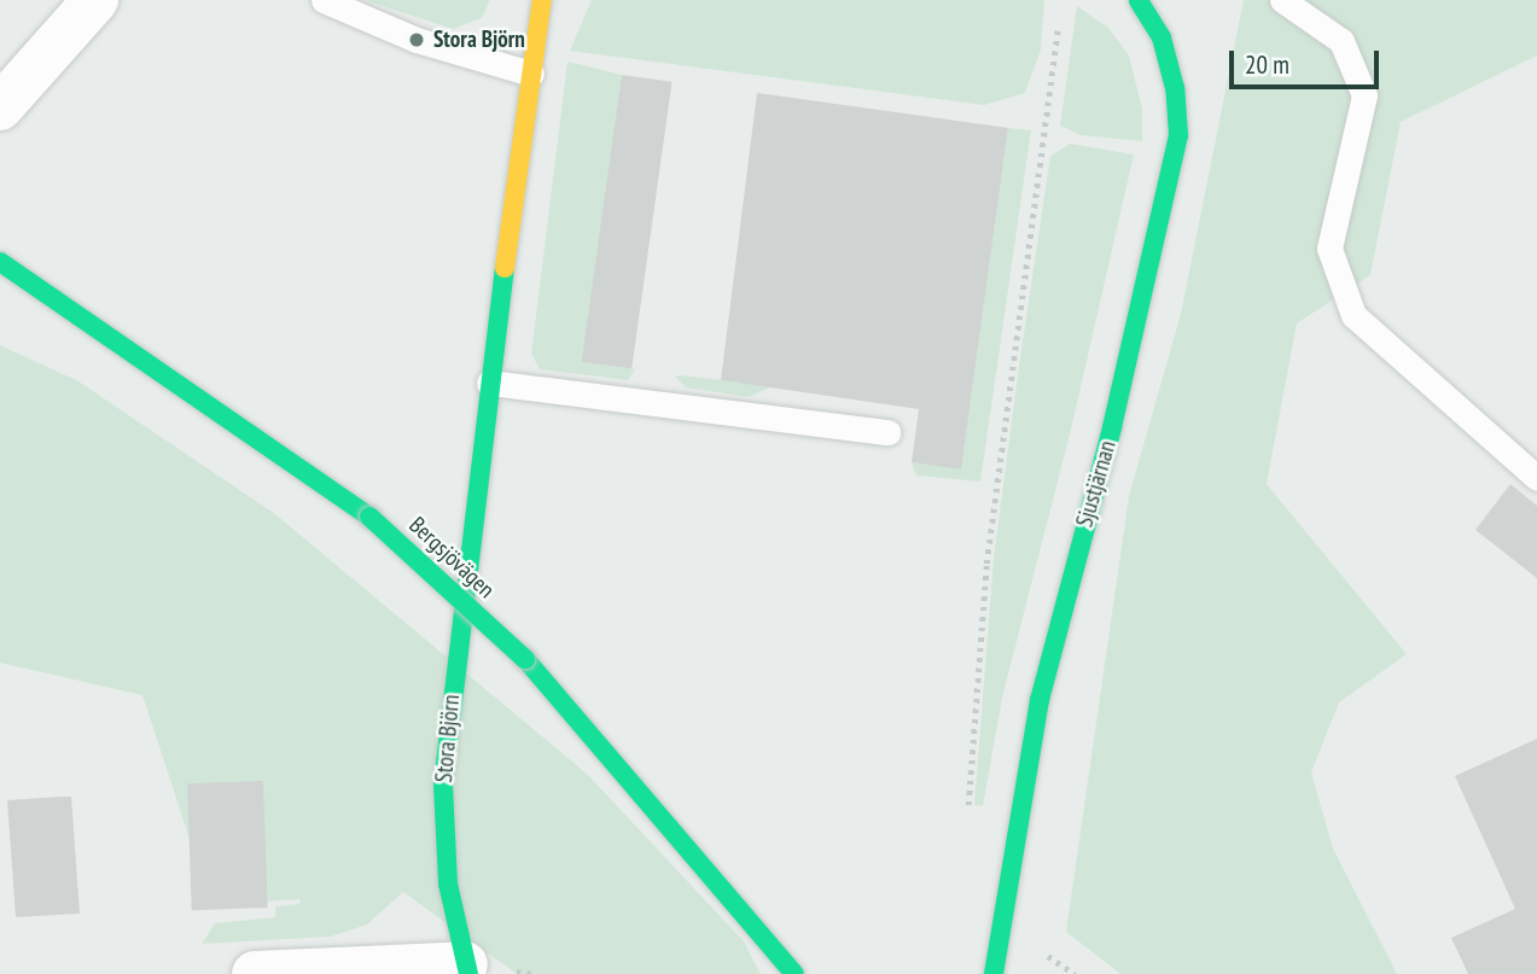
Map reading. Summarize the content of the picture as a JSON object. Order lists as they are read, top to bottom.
{
  "streets": {
    "street": ["Sjustjärnan", "Bergsjövägen", "Stora Björn"]
  },
  "places": ["Stora Björn"],
  "scale_bar": "20 m"
}
